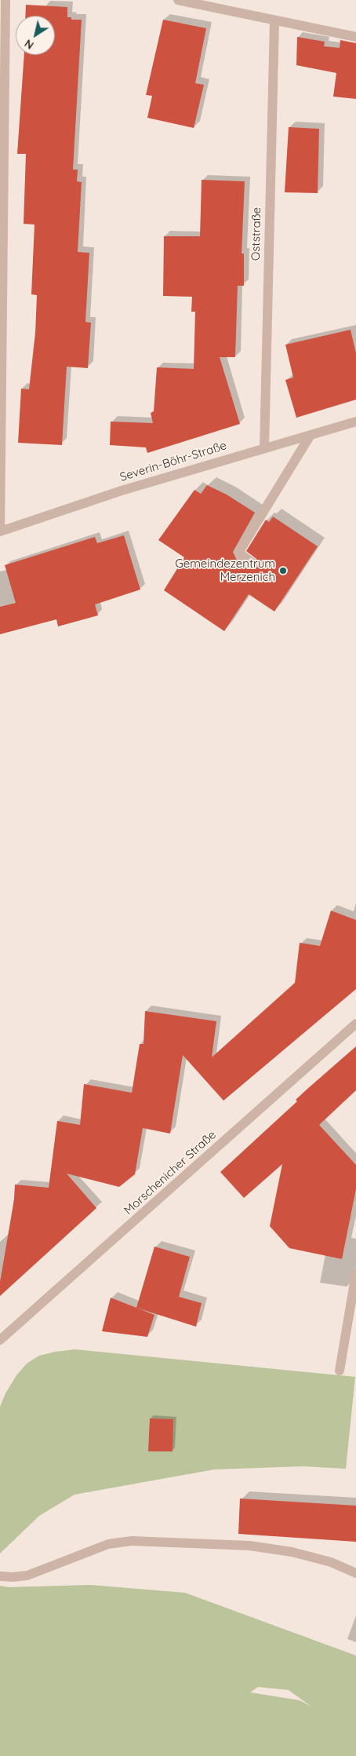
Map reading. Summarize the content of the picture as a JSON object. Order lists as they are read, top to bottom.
{
  "streets": {
    "street": ["Oststraße", "Severin-Böhr-Straße", "Morschenicher Straße"]
  },
  "crossings": [
    ["Oststraße", "Severin-Böhr-Straße"]
  ],
  "places": ["Gemeindezentrum Merzenich"],
  "north": "bottom left"
}
